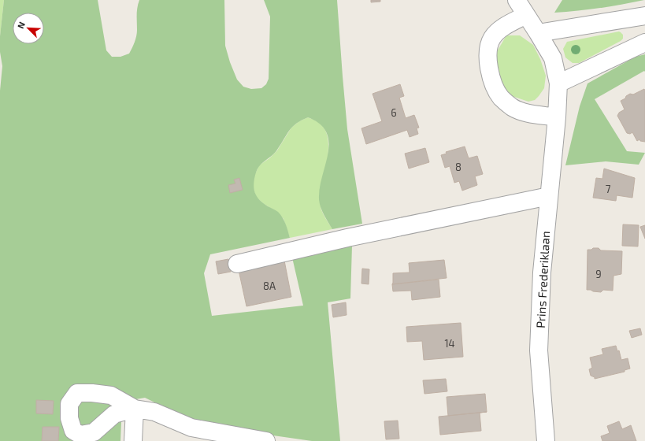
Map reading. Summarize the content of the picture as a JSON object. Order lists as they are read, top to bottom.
{
  "streets": {
    "street": ["Prins Frederiklaan"]
  },
  "house_numbers": [
    "6",
    "8",
    "7",
    "9",
    "8A",
    "14"
  ],
  "north": "top left"
}
